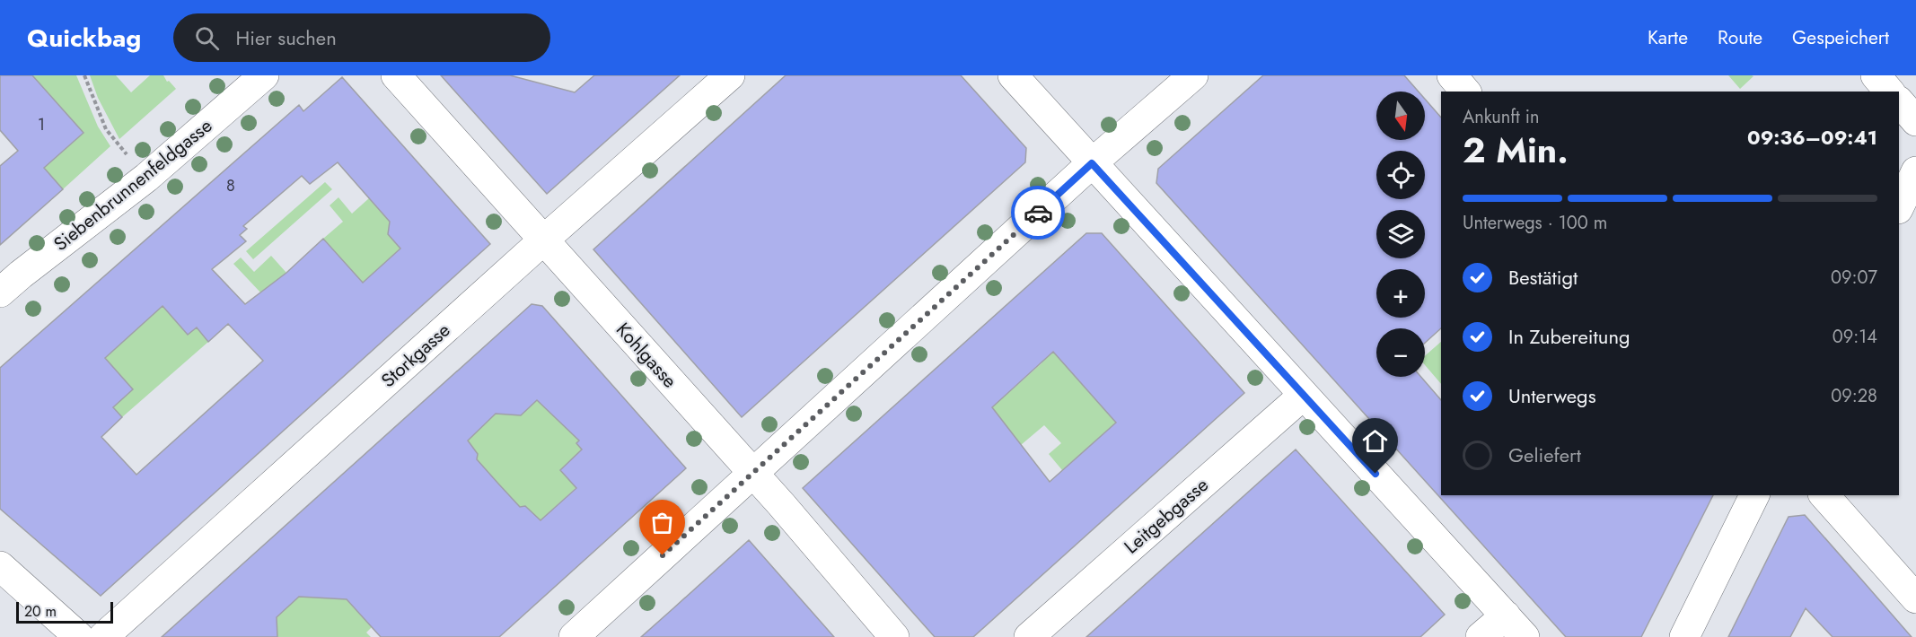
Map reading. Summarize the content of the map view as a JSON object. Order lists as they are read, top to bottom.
{
  "streets": {
    "street": [
      "Siebenbrunnenfeldgasse",
      "Storkgasse",
      "Kohlgasse",
      "Leitgebgasse"
    ]
  },
  "crossings": [
    ["Storkgasse", "Kohlgasse"]
  ],
  "house_numbers": ["1", "8"],
  "scale_bar": "20 m",
  "north": "bottom",
  "page": {
    "header": "Quickbag",
    "search": "Hier suchen",
    "nav": ["Karte", "Route", "Gespeichert"],
    "map_buttons": ["+", "−"],
    "heading": ["2 Min.", "Ankunft in", "09:36–09:41"],
    "bar": "Unterwegs · 100 m",
    "list": [
      ["Bestätigt", "09:07"],
      ["In Zubereitung", "09:14"],
      ["Unterwegs", "09:28"],
      "Geliefert"
    ],
    "scale": "20 m"
  }
}
